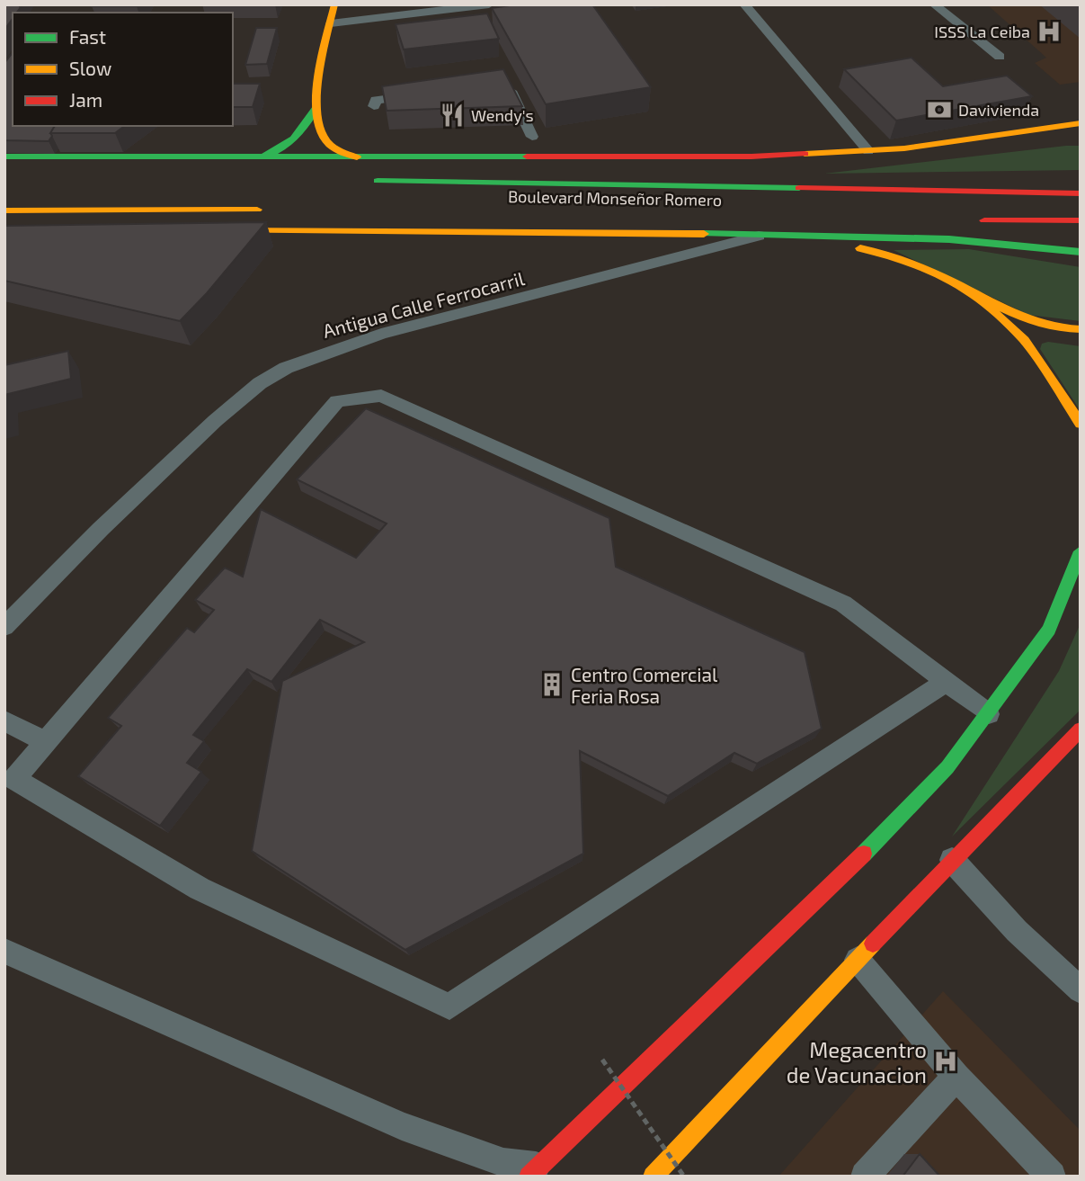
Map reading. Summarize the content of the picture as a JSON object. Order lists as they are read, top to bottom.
{
  "streets": {
    "main road": ["Boulevard Monseñor Romero"],
    "lane": ["Antigua Calle Ferrocarril"]
  },
  "places": {
    "hospital": ["ISSS La Ceiba", "Megacentro de Vacunacion"],
    "bank": ["Davivienda"],
    "restaurant": ["Wendy's"],
    "building": ["Centro Comercial Feria Rosa"]
  },
  "legend": ["Fast", "Slow", "Jam"]
}
